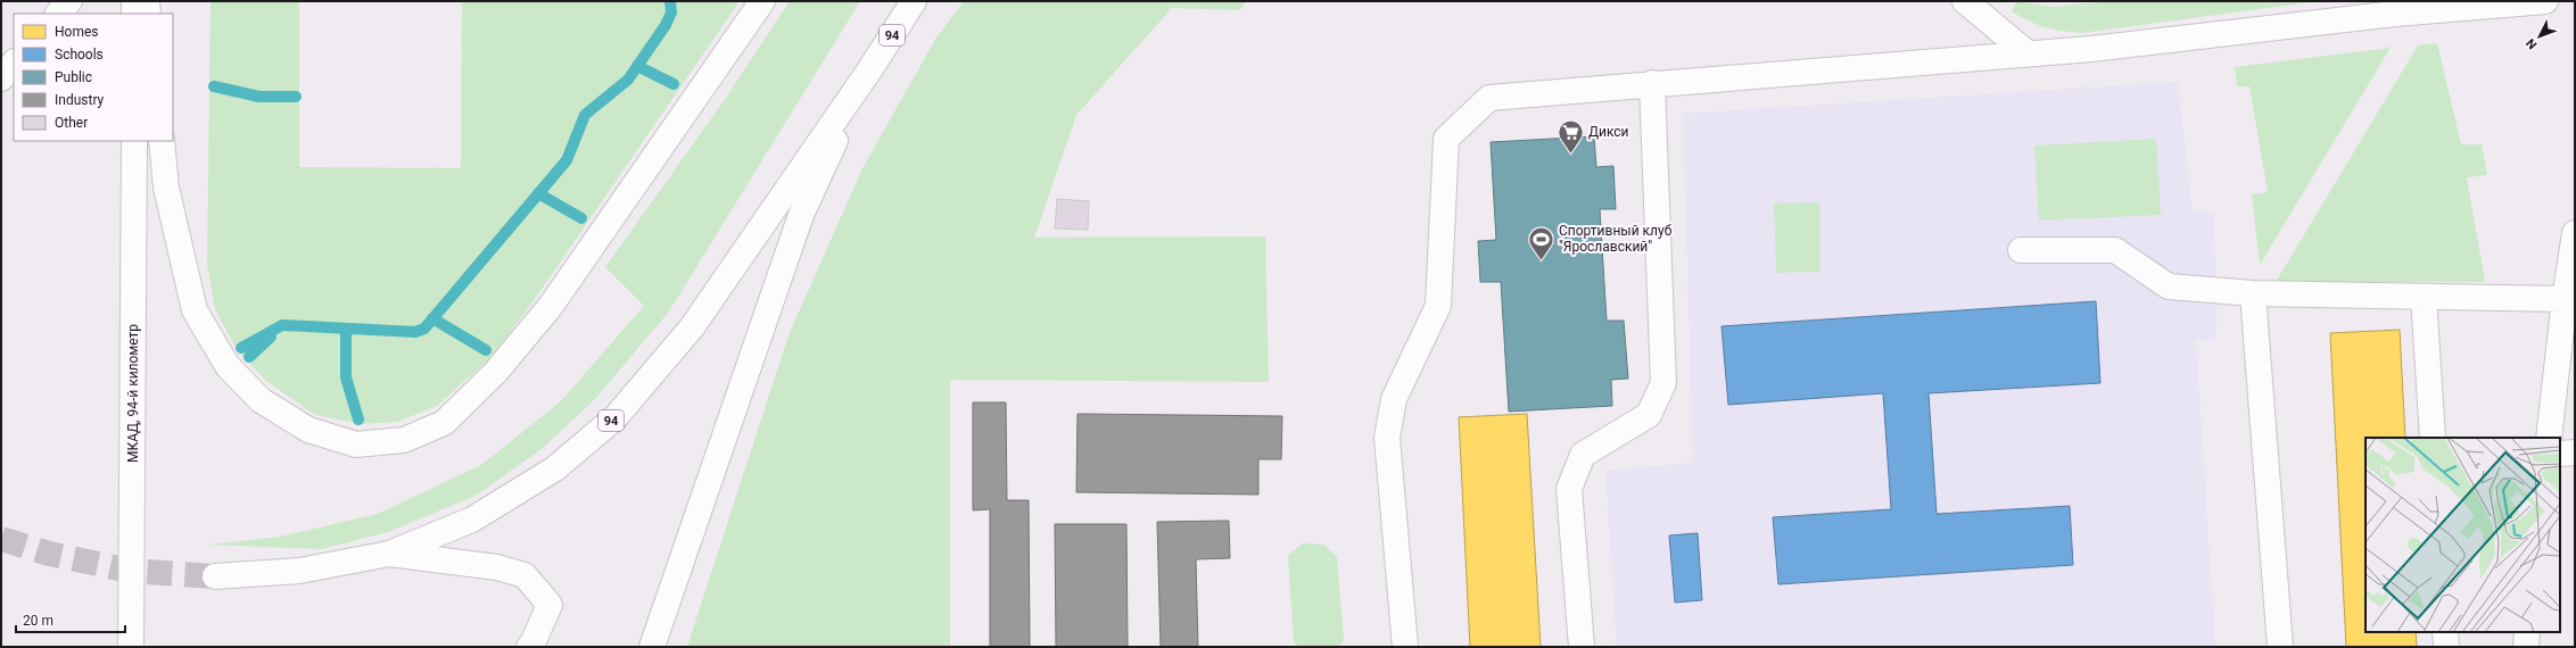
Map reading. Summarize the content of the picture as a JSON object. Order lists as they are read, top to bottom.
{
  "streets": {
    "main road": ["94", "МКАД, 94-й километр"]
  },
  "places": {
    "supermarket": ["Дикси"],
    "sports": ["Спортивный клуб \"Ярославский\""]
  },
  "legend": [
    "Homes",
    "Schools",
    "Public",
    "Industry",
    "Other"
  ],
  "scale_bar": "20 m",
  "north": "bottom left"
}
